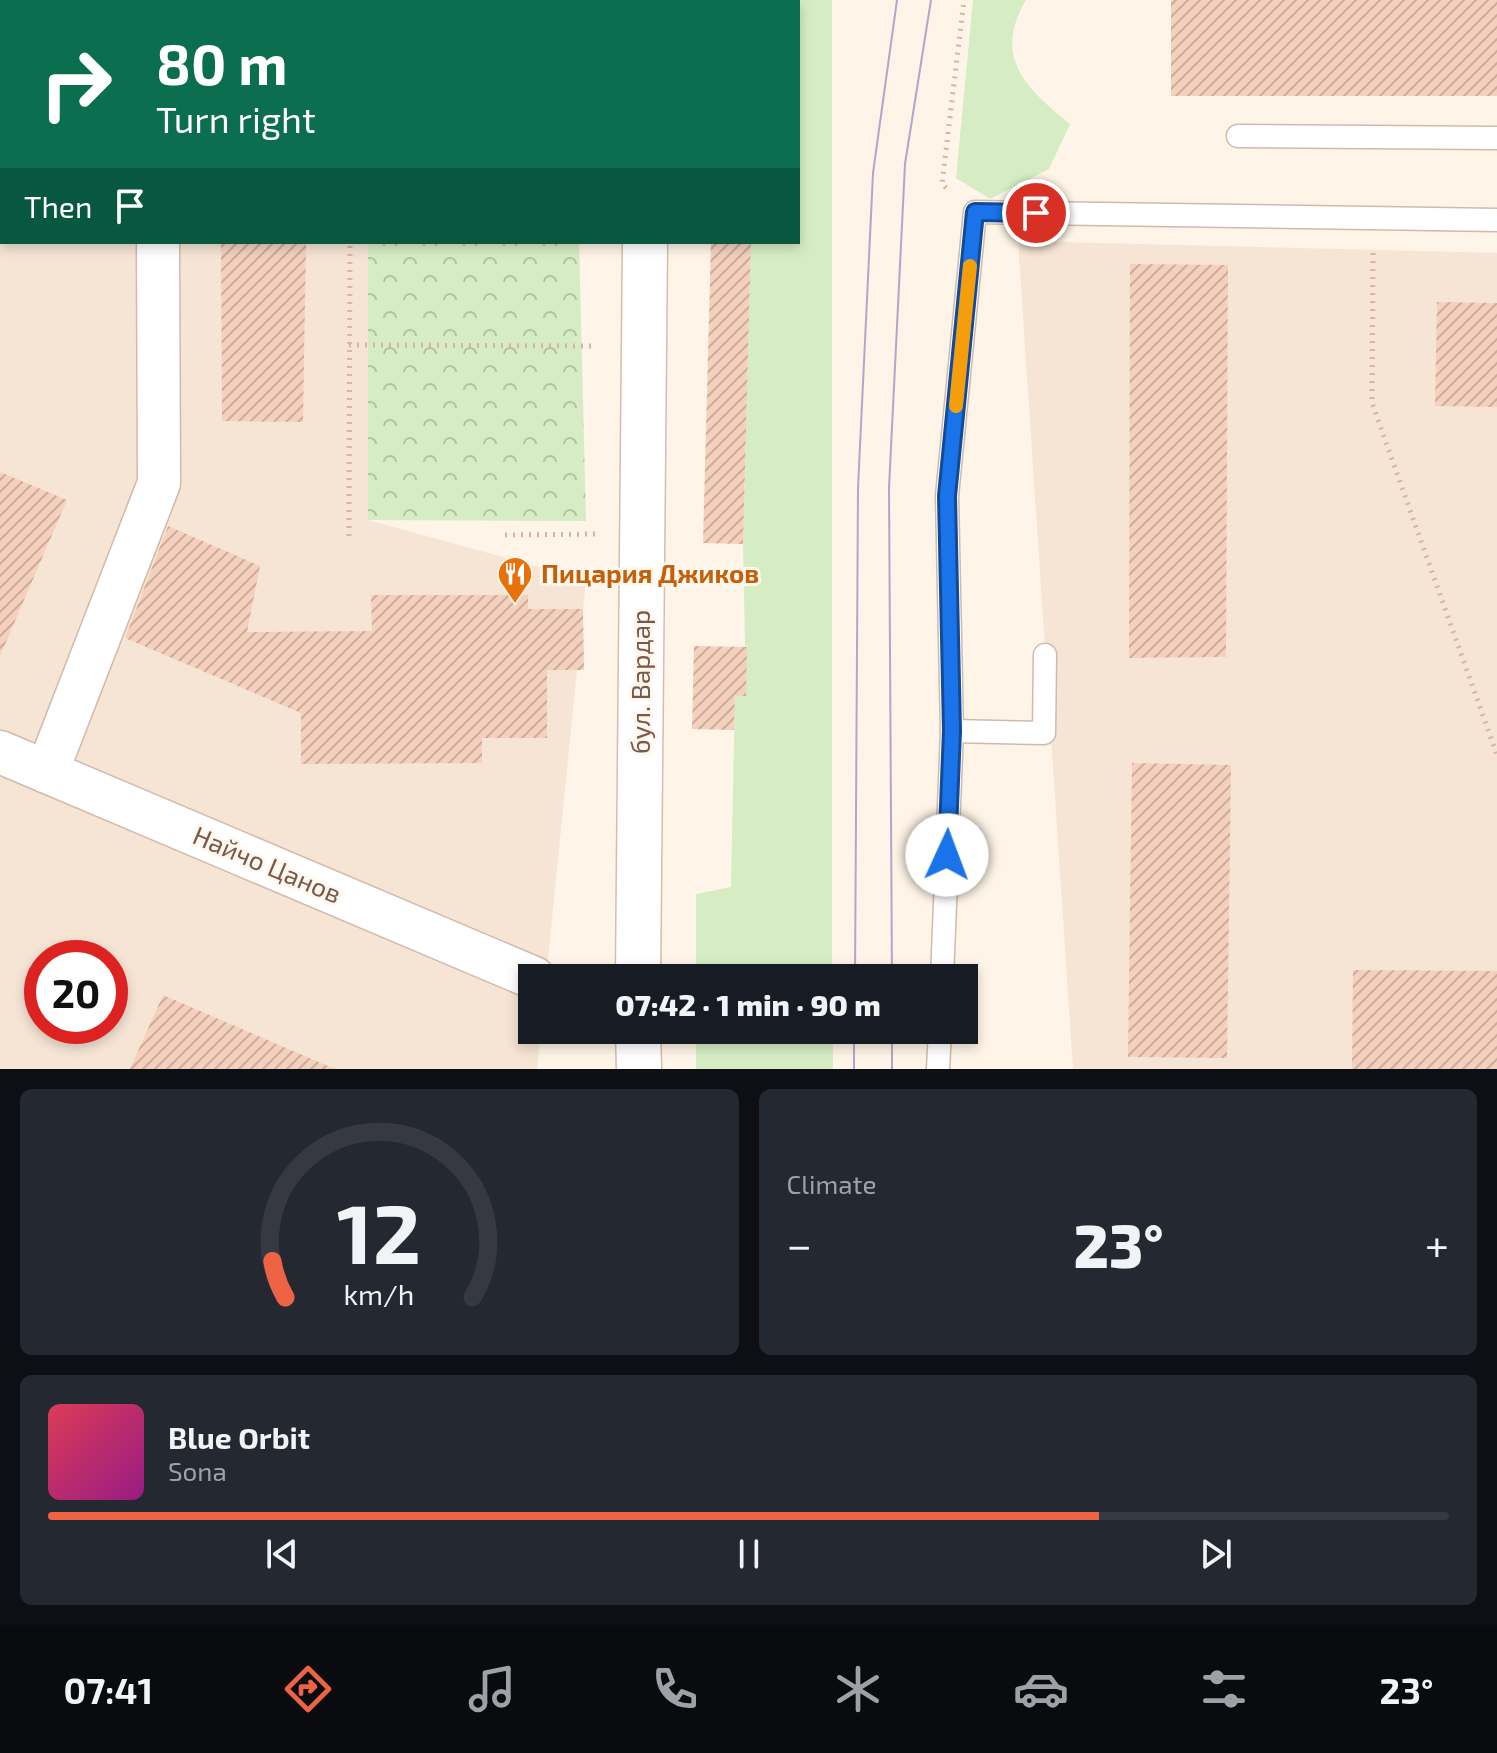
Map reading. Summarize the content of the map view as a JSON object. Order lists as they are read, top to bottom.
{
  "streets": {
    "street": ["бул. Вардар", "Найчо Цанов"]
  },
  "places": {
    "restaurant": ["Пицария Джиков"]
  },
  "page": {
    "turn": ["80 m", "Turn right"],
    "then": "Then",
    "limit": "20",
    "trip": "07:42 · 1 min · 90 m",
    "tile": "Climate",
    "heat": ["−", "23°", "+"],
    "song": ["Blue Orbit", "Sona"],
    "tabs": ["07:41", "23°"],
    "gauge": ["12", "km/h"]
  }
}
